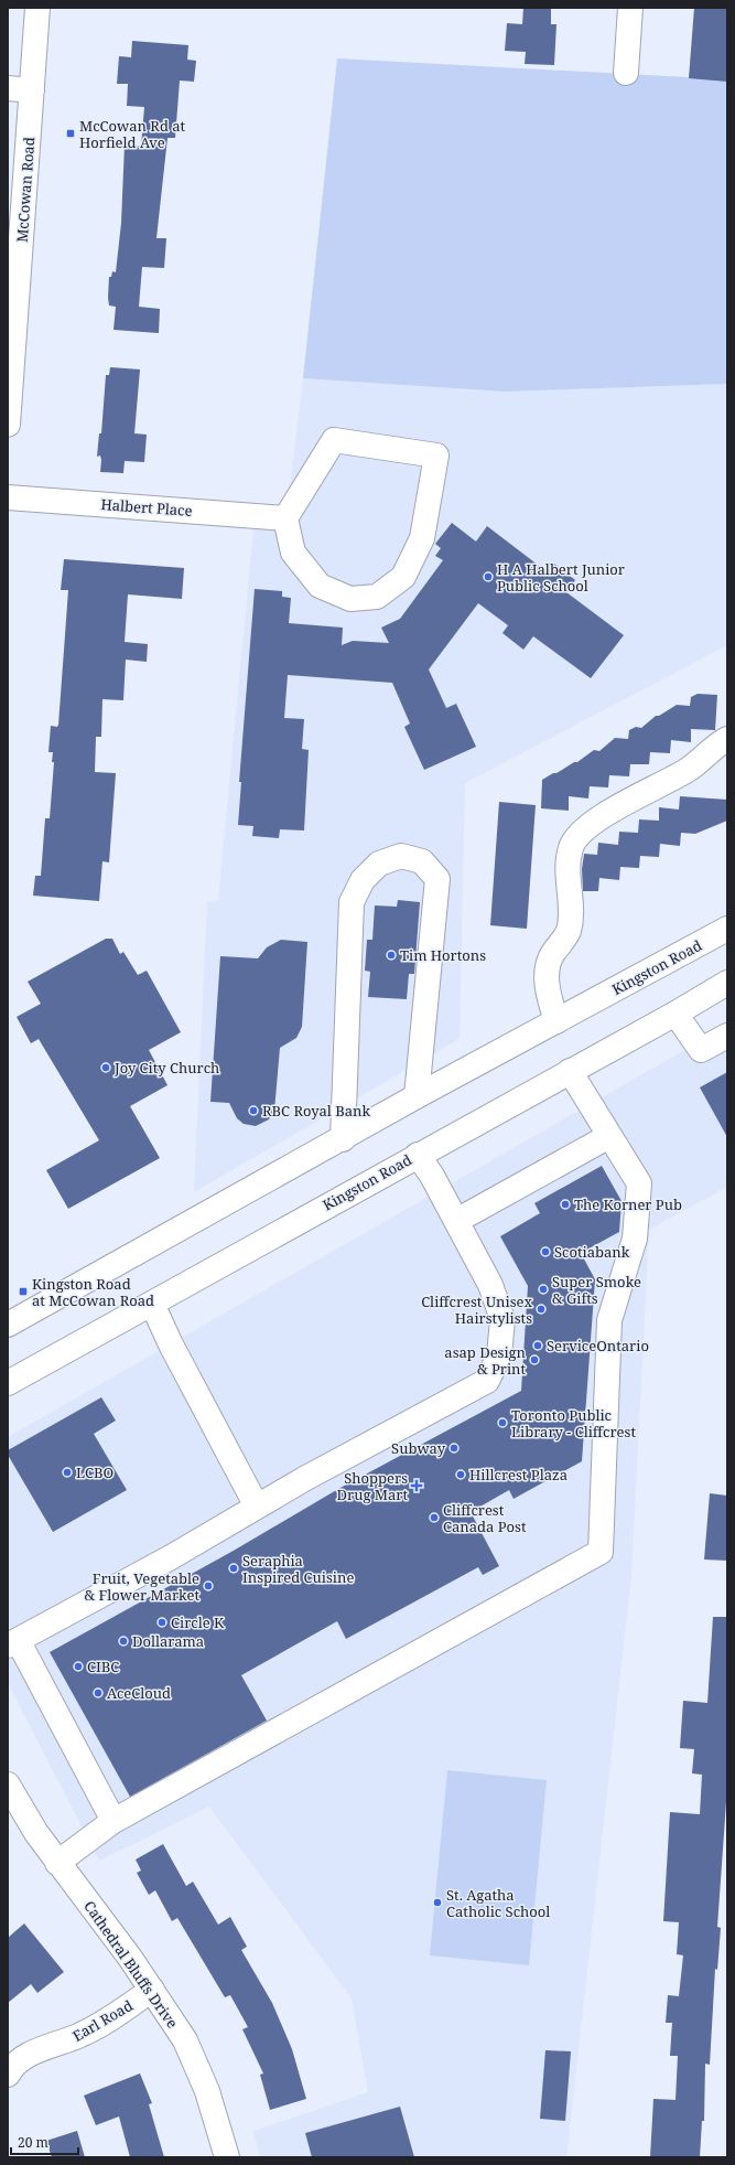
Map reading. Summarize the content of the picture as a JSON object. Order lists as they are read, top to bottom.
{
  "streets": {
    "main road": [
      "McCowan Road",
      "Halbert Place",
      "Kingston Road",
      "Cathedral Bluffs Drive",
      "Earl Road"
    ]
  },
  "crossings": [
    ["Cathedral Bluffs Drive", "Earl Road"]
  ],
  "places": {
    "transit": ["McCowan Rd at Horfield Ave", "Kingston Road at McCowan Road"],
    "other": [
      "H A Halbert Junior Public School",
      "Tim Hortons",
      "Joy City Church",
      "RBC Royal Bank",
      "The Korner Pub",
      "Scotiabank",
      "Super Smoke & Gifts",
      "Cliffcrest Unisex Hairstylists",
      "ServiceOntario",
      "asap Design & Print",
      "Toronto Public Library - Cliffcrest",
      "Subway",
      "LCBO",
      "Hillcrest Plaza",
      "Cliffcrest Canada Post",
      "Seraphia Inspired Cuisine",
      "Fruit, Vegetable & Flower Market",
      "Circle K",
      "Dollarama",
      "CIBC",
      "AceCloud",
      "St. Agatha Catholic School"
    ],
    "health": ["Shoppers Drug Mart"]
  },
  "scale_bar": "20 m"
}
